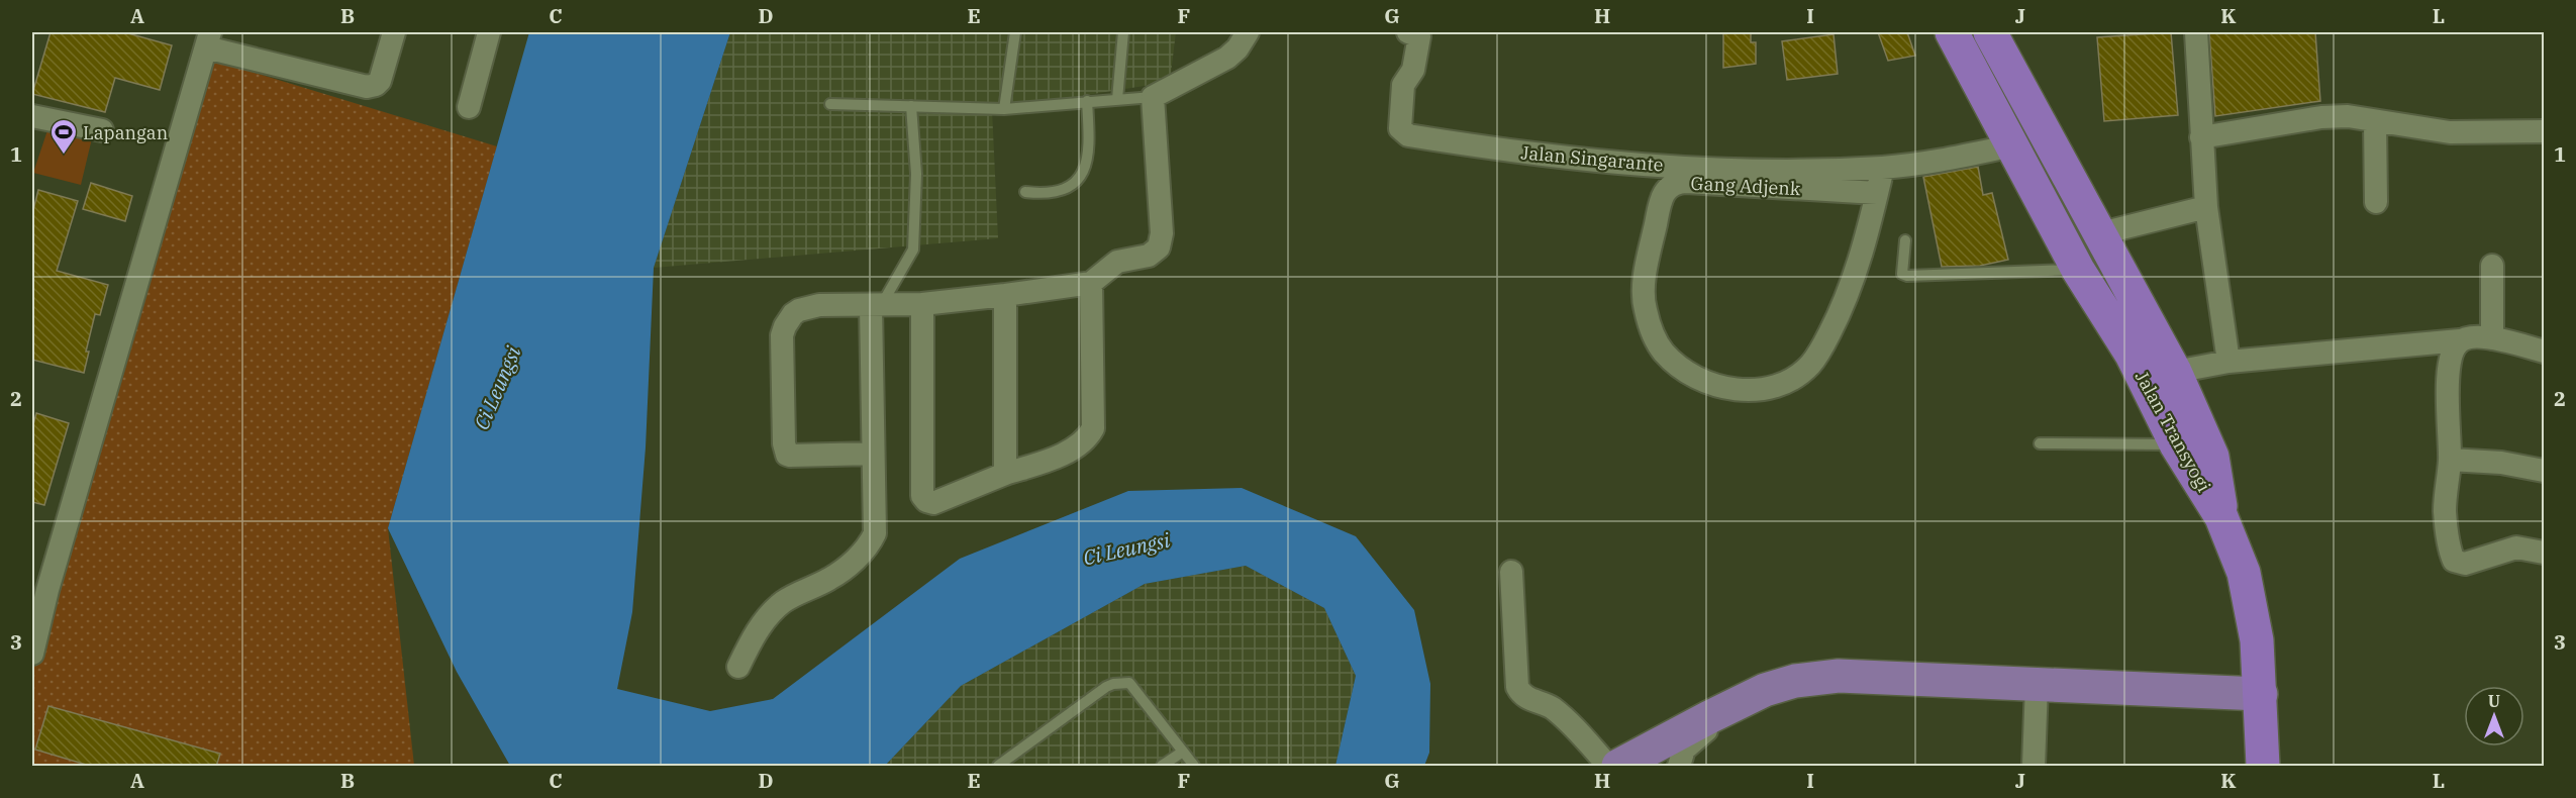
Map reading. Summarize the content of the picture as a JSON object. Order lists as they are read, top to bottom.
{
  "streets": {
    "highway": ["Jalan Transyogi"],
    "street": ["Jalan Singarante", "Gang Adjenk"]
  },
  "crossings": [
    ["Jalan Singarante", "Gang Adjenk"],
    ["Jalan Singarante", "Jalan Transyogi"]
  ],
  "water": ["Ci Leungsi"],
  "places": {
    "sports": ["Lapangan"]
  },
  "north": "top",
  "grid": {
    "columns": [
      "A",
      "B",
      "C",
      "D",
      "E",
      "F",
      "G",
      "H",
      "I",
      "J",
      "K",
      "L"
    ],
    "rows": ["1", "2", "3"]
  }
}
